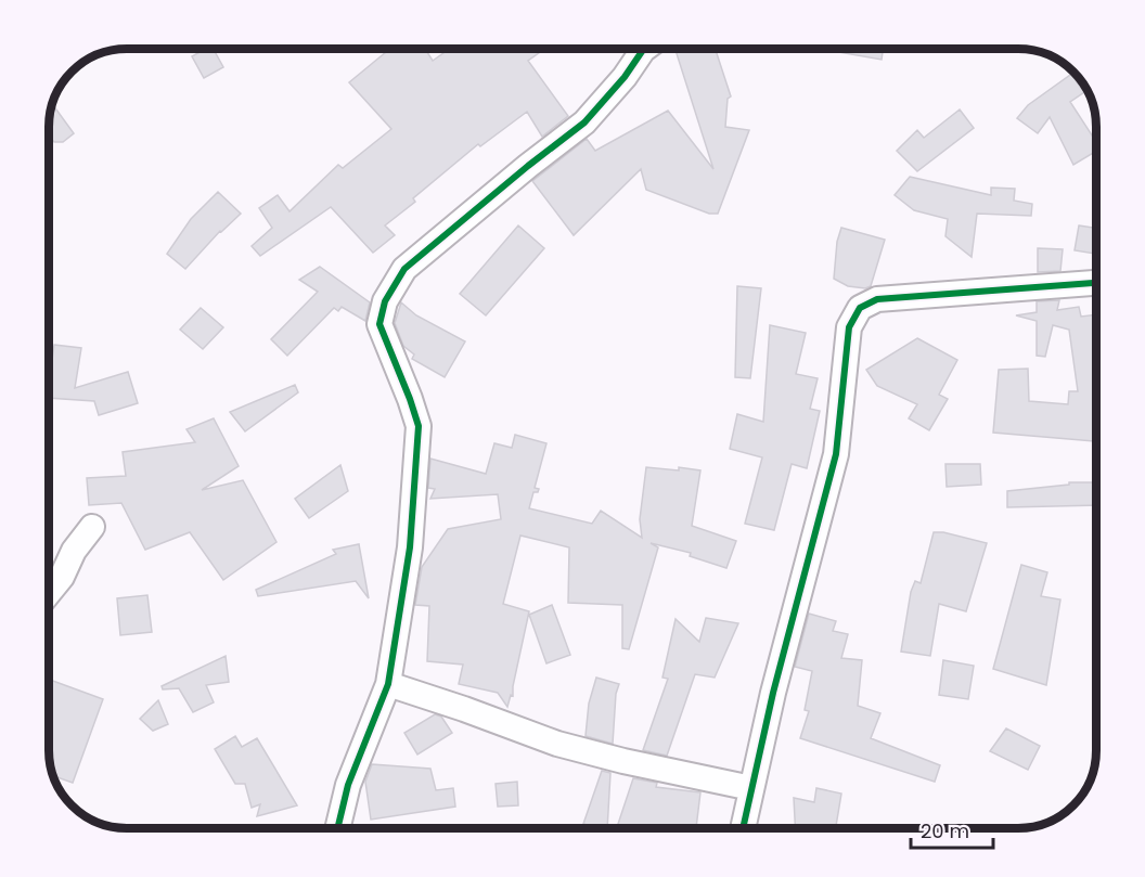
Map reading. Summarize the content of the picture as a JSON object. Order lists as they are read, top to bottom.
{
  "scale_bar": "20 m"
}
